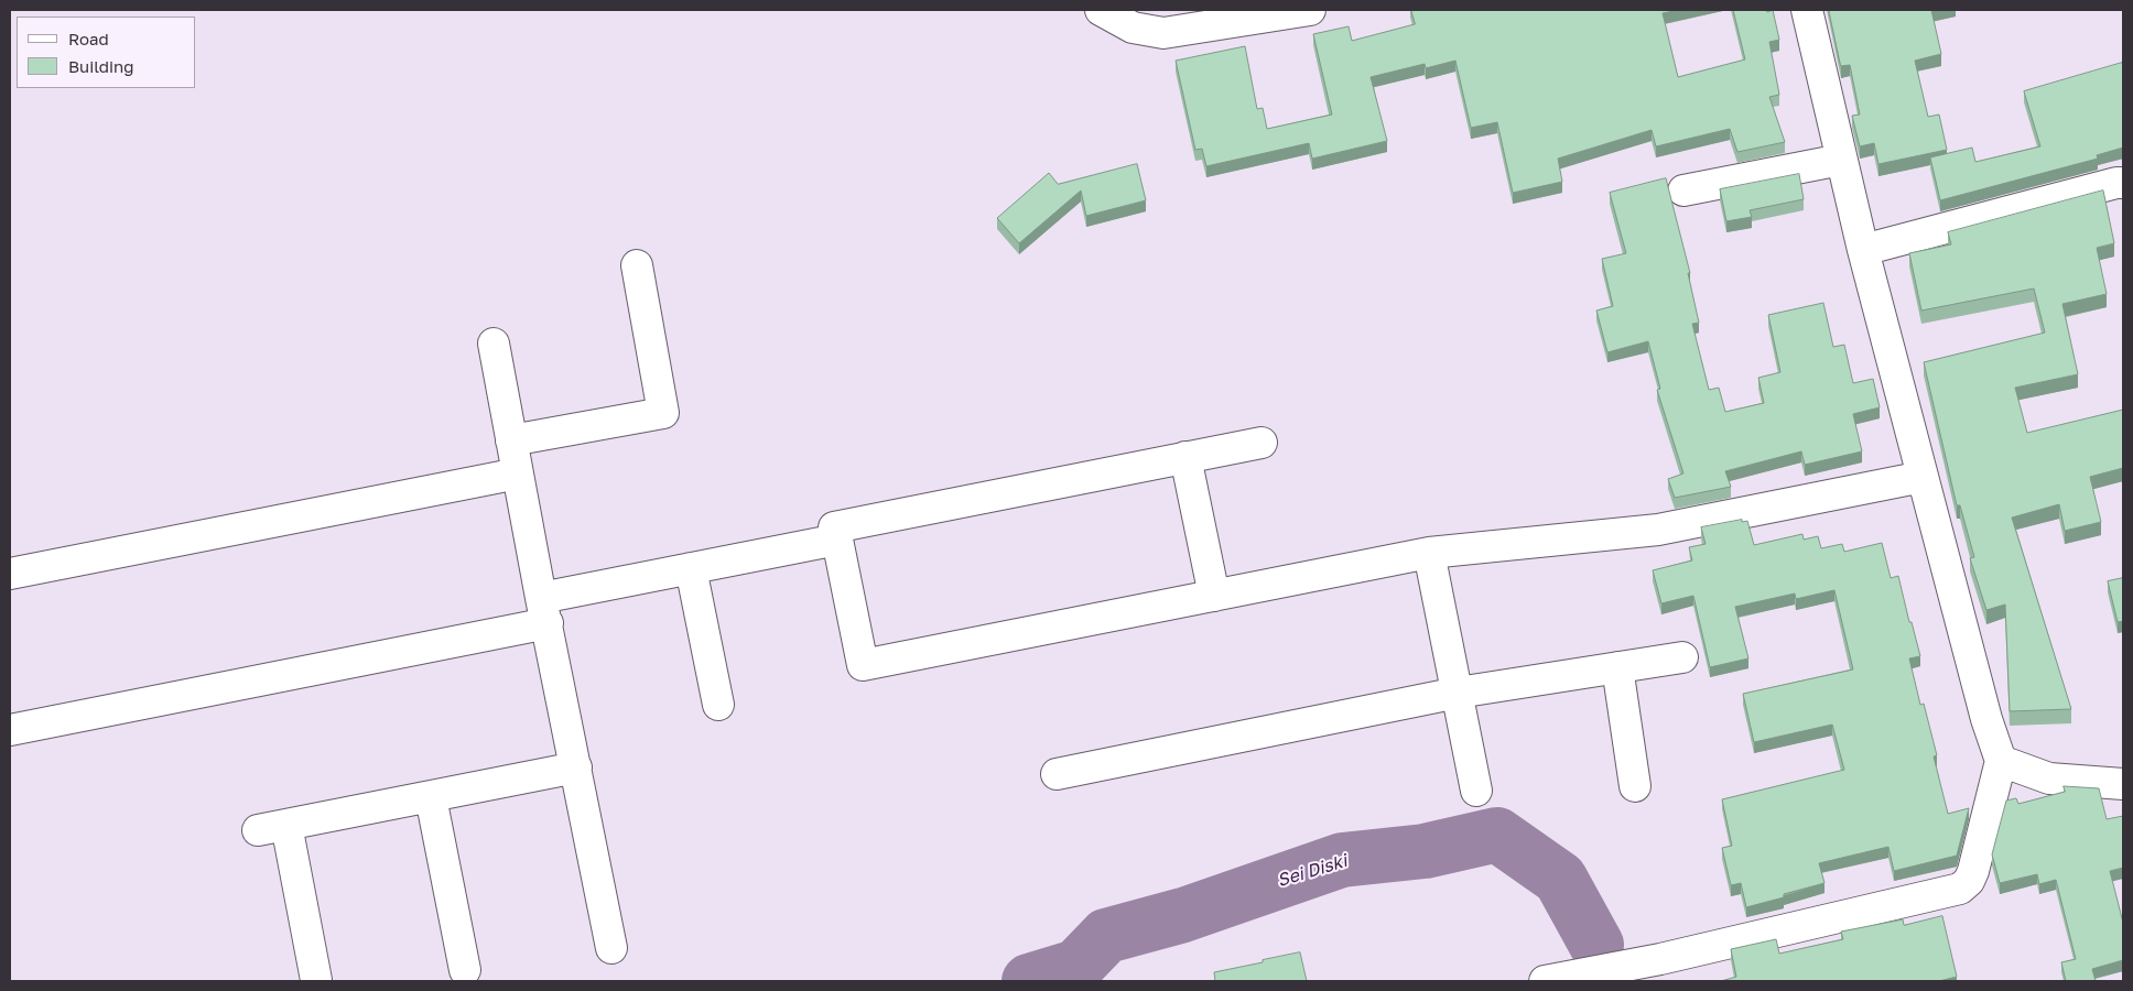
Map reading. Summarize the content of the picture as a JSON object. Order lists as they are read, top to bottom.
{
  "water": ["Sei Diski"],
  "legend": ["Road", "Building"]
}
